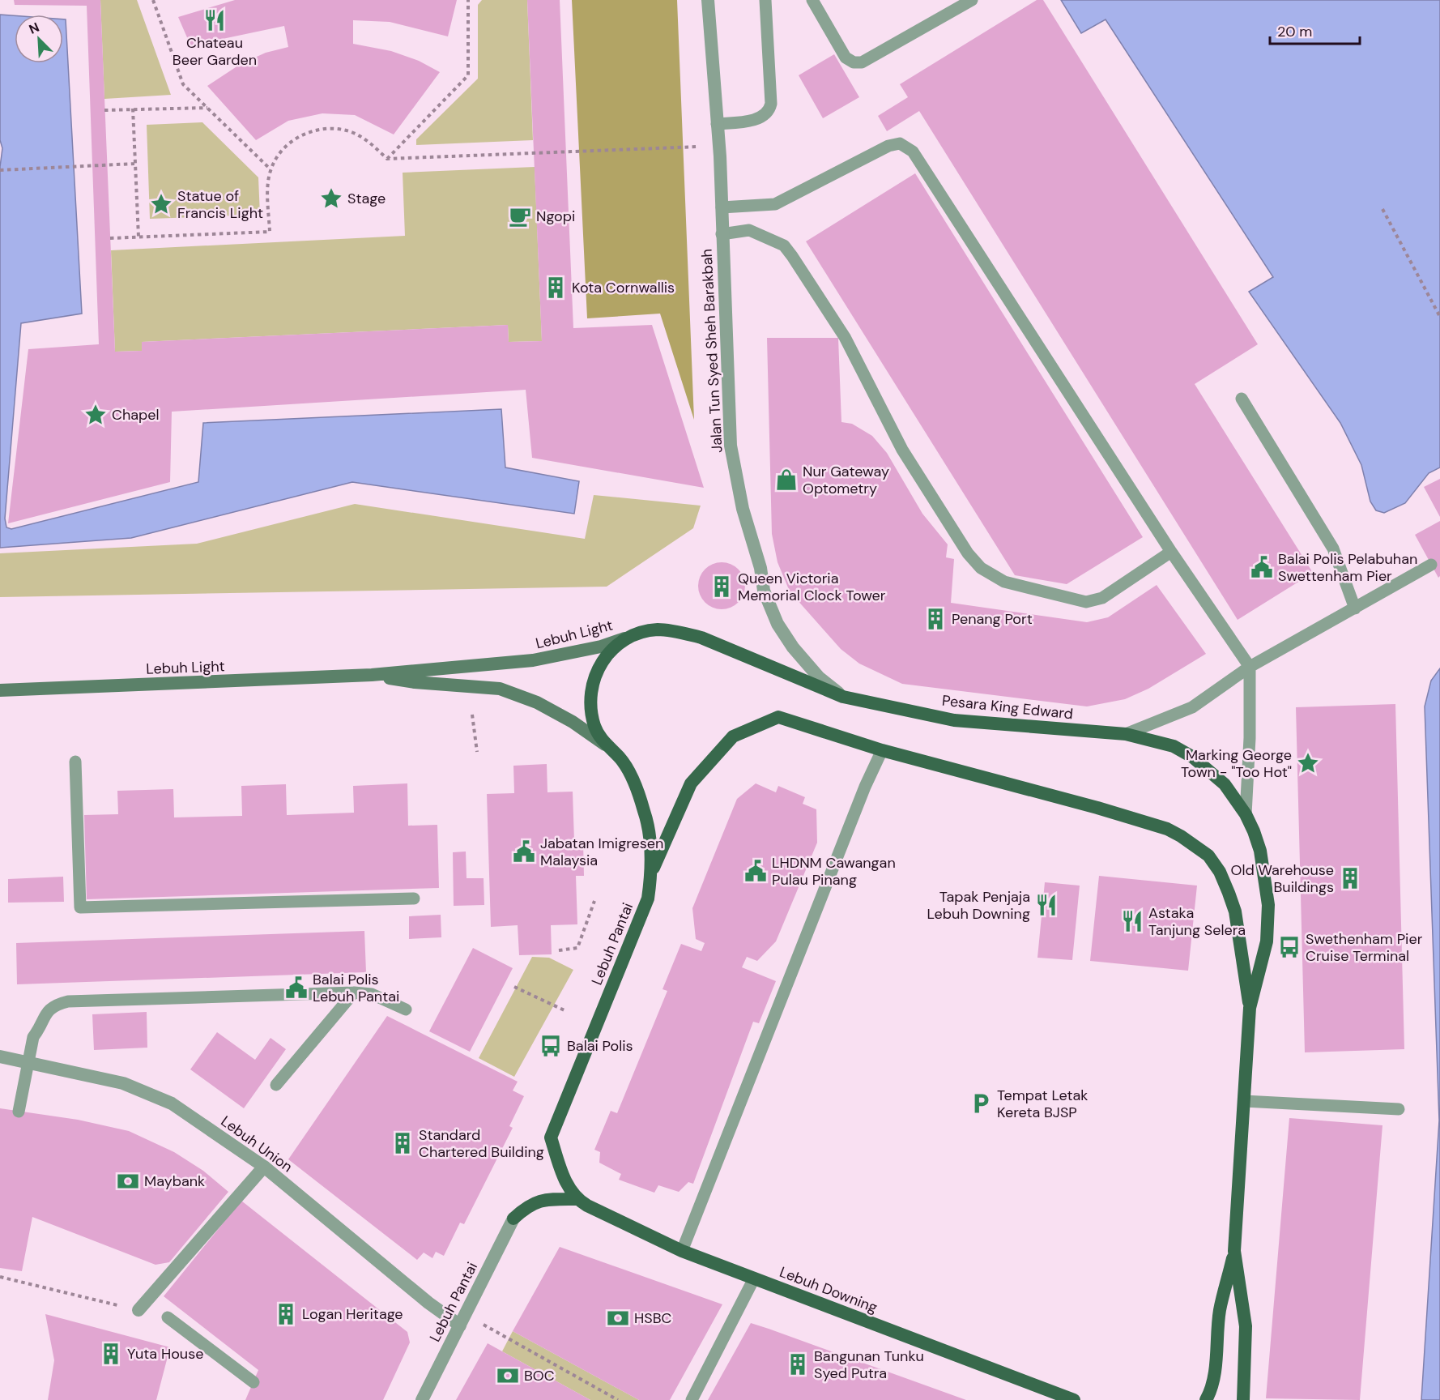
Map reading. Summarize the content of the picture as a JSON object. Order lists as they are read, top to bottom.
{
  "streets": {
    "main road": [
      "Lebuh Light",
      "Pesara King Edward",
      "Lebuh Pantai",
      "Lebuh Downing"
    ],
    "street": ["Jalan Tun Syed Sheh Barakbah", "Lebuh Union"]
  },
  "crossings": [
    ["Jalan Tun Syed Sheh Barakbah", "Pesara King Edward"],
    ["Lebuh Light", "Pesara King Edward"],
    ["Lebuh Light", "Lebuh Pantai"],
    ["Lebuh Pantai", "Lebuh Union"],
    ["Lebuh Pantai", "Lebuh Downing"]
  ],
  "places": {
    "restaurant": ["Chateau Beer Garden", "Tapak Penjaja Lebuh Downing", "Astaka Tanjung Selera"],
    "place": [
      "Stage",
      "Statue of Francis Light",
      "Chapel",
      "Marking George Town - \"Too Hot\""
    ],
    "cafe": ["Ngopi"],
    "building": [
      "Kota Cornwallis",
      "Queen Victoria Memorial Clock Tower",
      "Penang Port",
      "Old Warehouse Buildings",
      "Standard Chartered Building",
      "Logan Heritage",
      "Yuta House",
      "Bangunan Tunku Syed Putra"
    ],
    "shop": ["Nur Gateway Optometry"],
    "public building": [
      "Balai Polis Pelabuhan Swettenham Pier",
      "Jabatan Imigresen Malaysia",
      "LHDNM Cawangan Pulau Pinang",
      "Balai Polis Lebuh Pantai"
    ],
    "bus stop": ["Swethenham Pier Cruise Terminal", "Balai Polis"],
    "parking": ["Tempat Letak Kereta BJSP"],
    "bank": ["Maybank", "HSBC", "BOC"]
  },
  "scale_bar": "20 m",
  "north": "top left"
}
